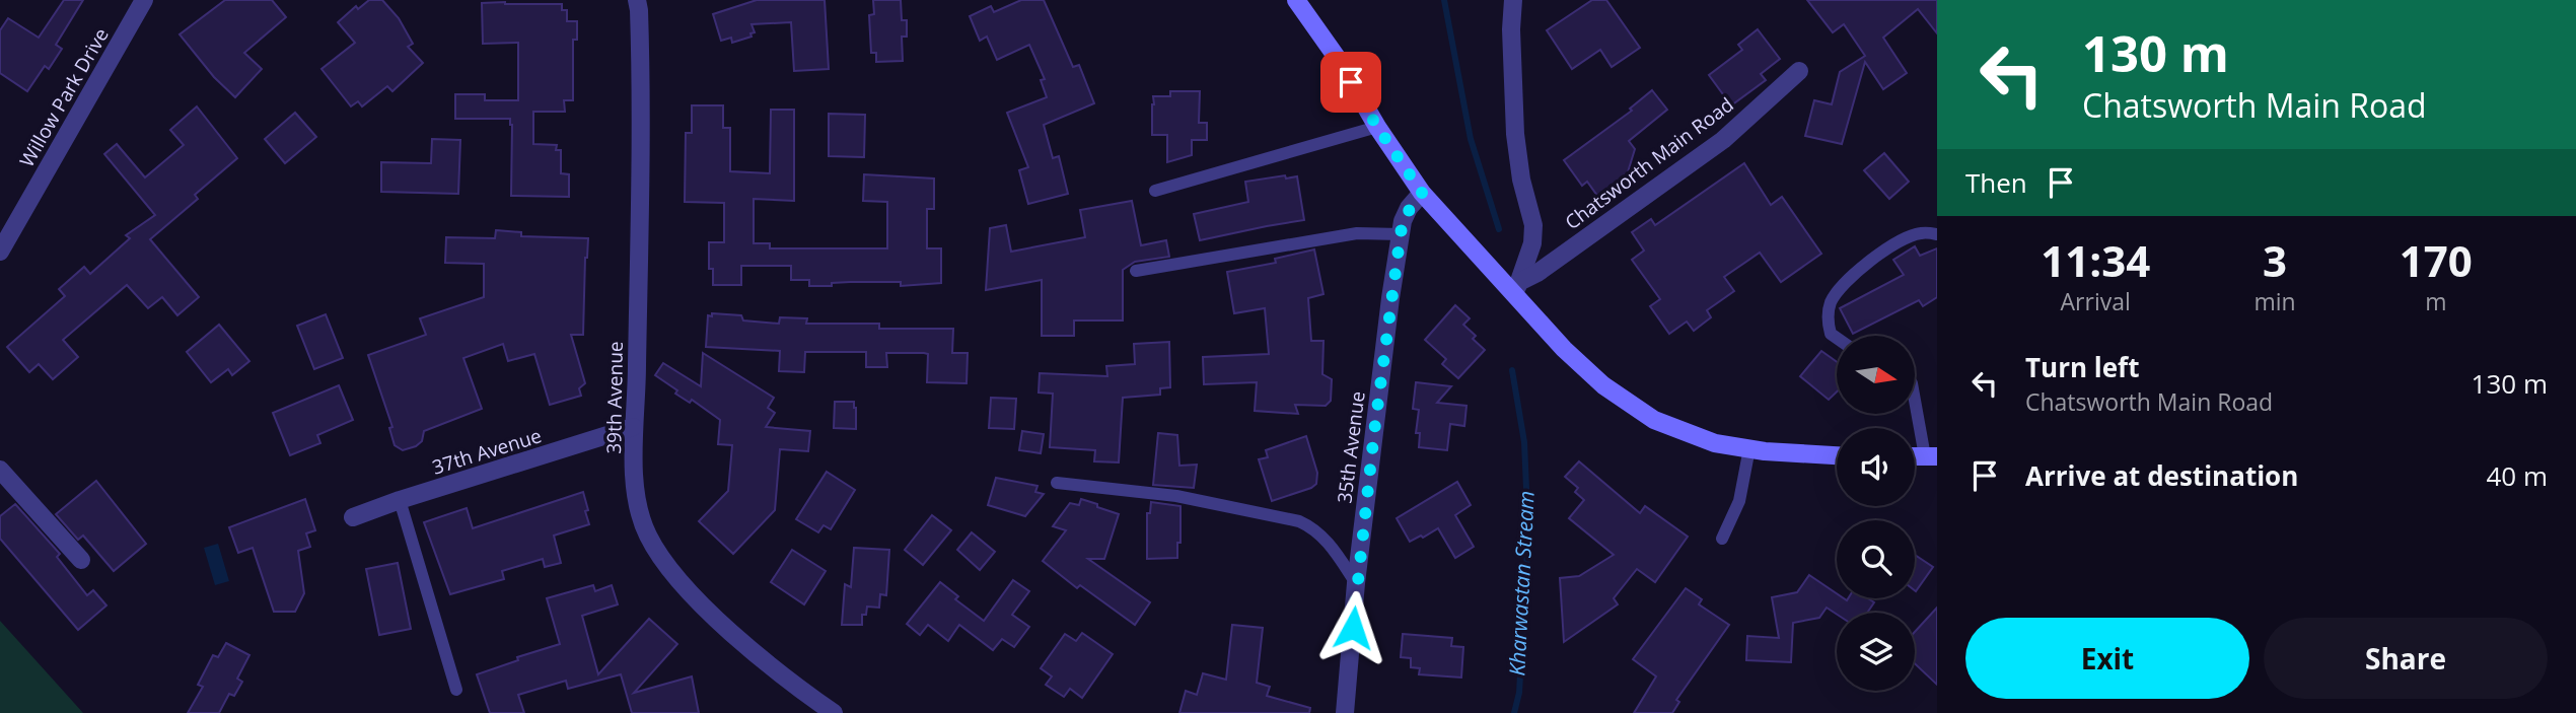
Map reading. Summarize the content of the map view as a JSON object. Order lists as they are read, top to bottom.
{
  "streets": {
    "street": [
      "Willow Park Drive",
      "Chatsworth Main Road",
      "39th Avenue",
      "35th Avenue",
      "37th Avenue"
    ]
  },
  "crossings": [
    ["39th Avenue", "37th Avenue"]
  ],
  "water": ["Kharwastan Stream"],
  "north": "right",
  "page": {
    "turn": ["130 m", "Chatsworth Main Road"],
    "then": "Then",
    "eta": [
      "11:34",
      "Arrival",
      "3",
      "min",
      "170",
      "m"
    ],
    "list": [
      {
        "name": "Turn left",
        "note": "Chatsworth Main Road",
        "value": "130 m"
      },
      {
        "name": "Arrive at destination",
        "value": "40 m"
      }
    ],
    "buttons": ["Exit", "Share"]
  }
}
